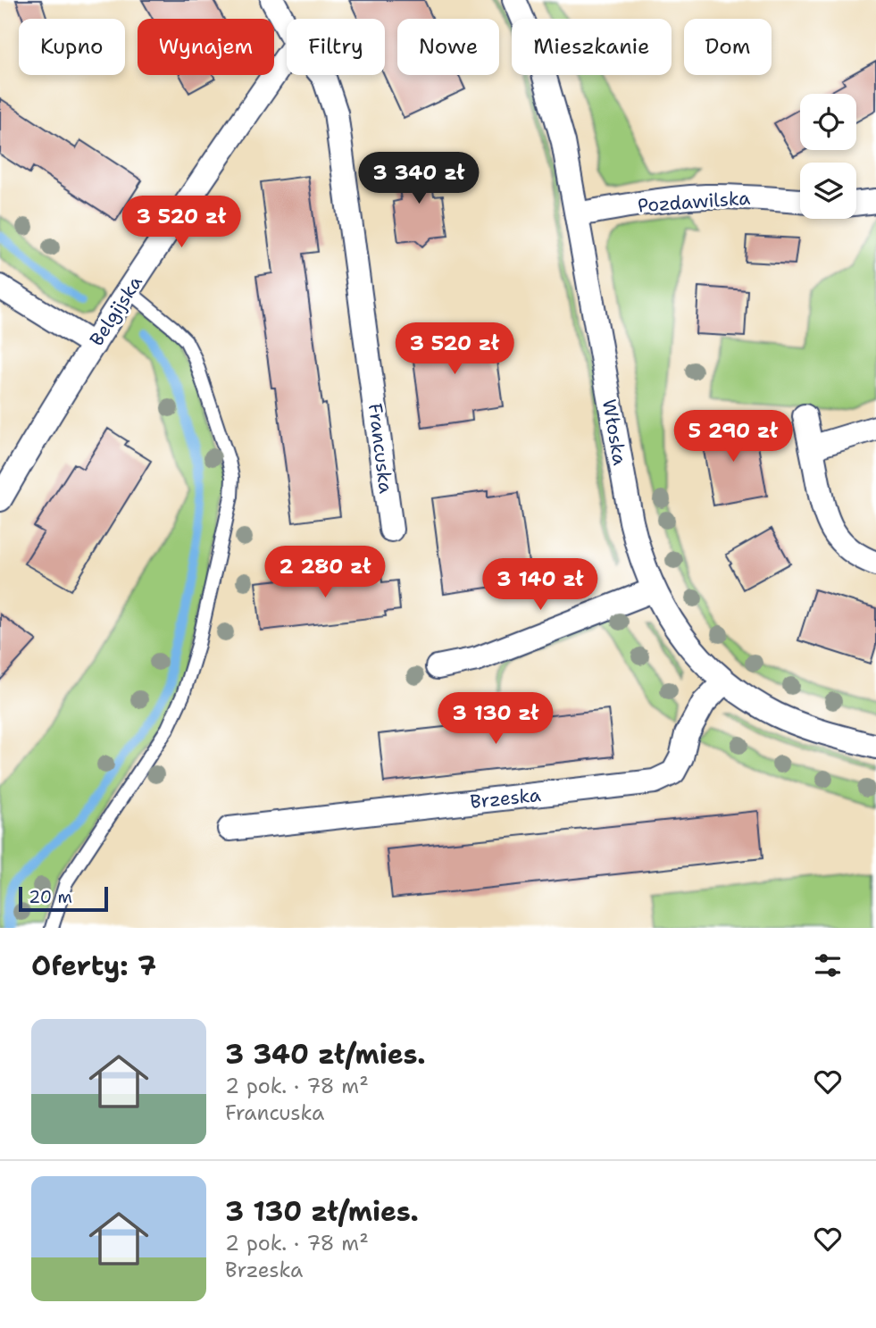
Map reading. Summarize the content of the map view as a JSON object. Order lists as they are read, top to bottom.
{
  "streets": {
    "street": [
      "Pozdawilska",
      "Belgijska",
      "Włoska",
      "Francuska",
      "Brzeska"
    ]
  },
  "crossings": [
    ["Pozdawilska", "Włoska"],
    ["Włoska", "Brzeska"]
  ],
  "scale_bar": "20 m",
  "page": {
    "chip": [
      "Kupno",
      "Wynajem",
      "Filtry",
      "Nowe",
      "Mieszkanie",
      "Dom"
    ],
    "price": [
      "3 340 zł",
      "3 520 zł",
      "3 520 zł",
      "5 290 zł",
      "2 280 zł",
      "3 140 zł",
      "3 130 zł"
    ],
    "scale": "20 m",
    "heading": "Oferty: 7",
    "list": [
      {
        "name": "3 340 zł/mies.",
        "note": "2 pok. · 78 m² · Francuska"
      },
      {
        "name": "3 130 zł/mies.",
        "note": "2 pok. · 78 m² · Brzeska"
      }
    ]
  }
}
